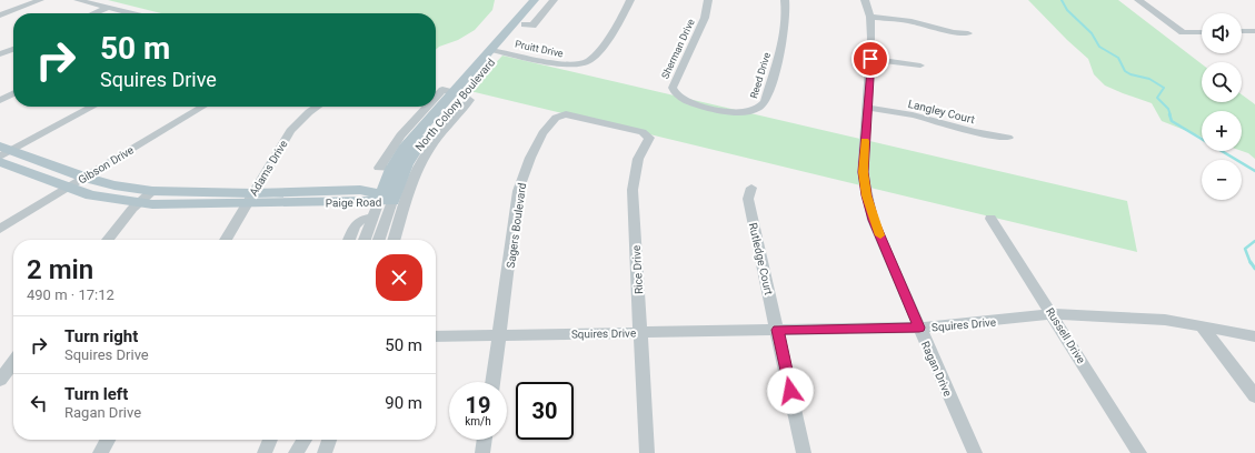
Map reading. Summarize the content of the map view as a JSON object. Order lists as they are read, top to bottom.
{
  "streets": {
    "main road": ["North Colony Boulevard", "Paige Road"],
    "street": [
      "Pruitt Drive",
      "Sherman Drive",
      "Reed Drive",
      "Langley Court",
      "Gibson Drive",
      "Adams Drive",
      "Sagers Boulevard",
      "Rutledge Court",
      "Rice Drive",
      "Squires Drive",
      "Russell Drive",
      "Ragan Drive"
    ]
  },
  "crossings": [
    ["Pruitt Drive", "North Colony Boulevard"],
    ["Sherman Drive", "Reed Drive"],
    ["North Colony Boulevard", "Paige Road"],
    ["Langley Court", "Ragan Drive"],
    ["Gibson Drive", "Paige Road"],
    ["Adams Drive", "Paige Road"],
    ["Sagers Boulevard", "Rice Drive"],
    ["Sagers Boulevard", "Squires Drive"],
    ["Rutledge Court", "Squires Drive"],
    ["Rice Drive", "Squires Drive"],
    ["Squires Drive", "Russell Drive"],
    ["Squires Drive", "Ragan Drive"]
  ],
  "page": {
    "map_buttons": ["+", "−"],
    "turn": ["50 m", "Squires Drive"],
    "heading": ["2 min", "490 m · 17:12"],
    "list": [
      {
        "name": "Turn right",
        "note": "Squires Drive",
        "value": "50 m"
      },
      {
        "name": "Turn left",
        "note": "Ragan Drive",
        "value": "90 m"
      }
    ],
    "speed": "19 km/h",
    "limit": "30"
  }
}
